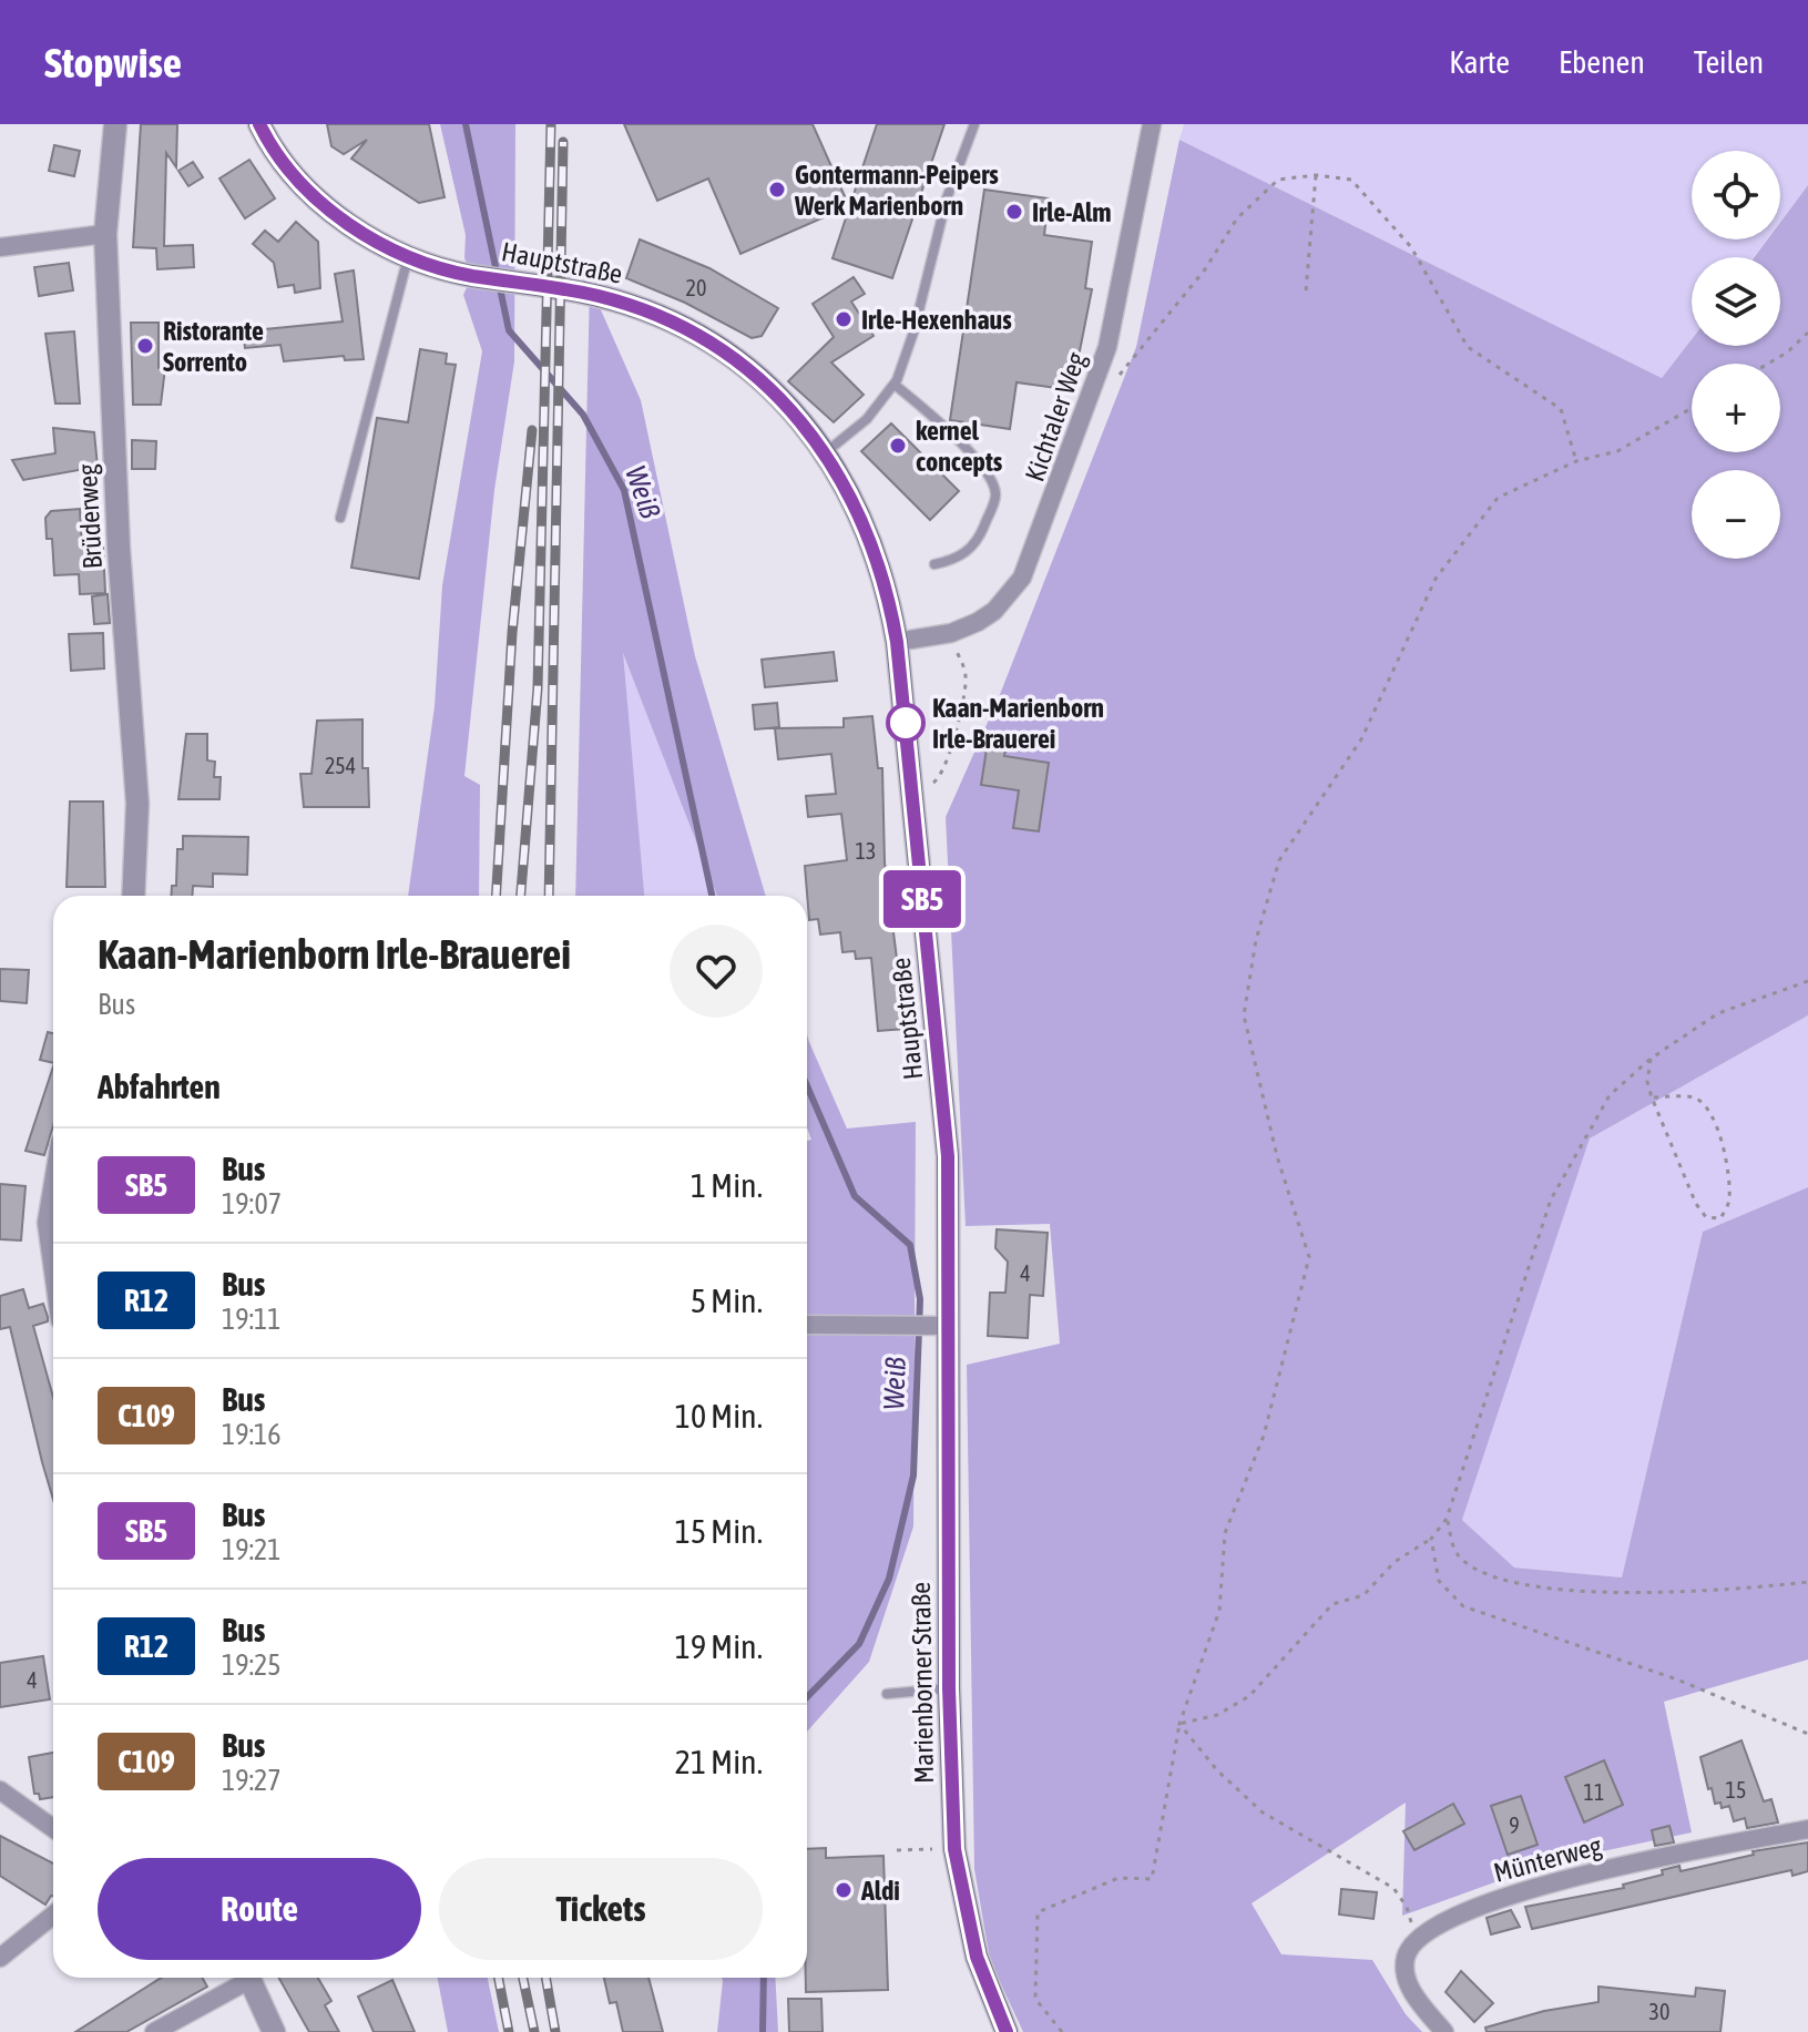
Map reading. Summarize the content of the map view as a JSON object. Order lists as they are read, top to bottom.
{
  "streets": {
    "main road": ["Hauptstraße", "Marienborner Straße"],
    "street": ["Kichtaler Weg", "Brüderweg", "Münterweg"]
  },
  "crossings": [
    ["Hauptstraße", "Kichtaler Weg"],
    ["Hauptstraße", "Marienborner Straße"]
  ],
  "water": ["Weiß"],
  "places": [
    "Gontermann-Peipers Werk Marienborn",
    "Irle-Alm",
    "Irle-Hexenhaus",
    "Ristorante Sorrento",
    "kernel concepts",
    "Kaan-Marienborn Irle-Brauerei",
    "Aldi"
  ],
  "lines": ["bus line SB5"],
  "house_numbers": [
    "20",
    "254",
    "13",
    "4",
    "4",
    "15",
    "11",
    "9",
    "30"
  ],
  "page": {
    "header": "Stopwise",
    "nav": ["Karte", "Ebenen", "Teilen"],
    "on_map": "SB5",
    "map_buttons": ["+", "−"],
    "heading": [
      ["Kaan-Marienborn Irle-Brauerei", "Bus"],
      "Abfahrten"
    ],
    "list": [
      {
        "mark": "SB5",
        "name": "Bus",
        "note": "19:07",
        "value": "1 Min."
      },
      {
        "mark": "R12",
        "name": "Bus",
        "note": "19:11",
        "value": "5 Min."
      },
      {
        "mark": "C109",
        "name": "Bus",
        "note": "19:16",
        "value": "10 Min."
      },
      {
        "mark": "SB5",
        "name": "Bus",
        "note": "19:21",
        "value": "15 Min."
      },
      {
        "mark": "R12",
        "name": "Bus",
        "note": "19:25",
        "value": "19 Min."
      },
      {
        "mark": "C109",
        "name": "Bus",
        "note": "19:27",
        "value": "21 Min."
      }
    ],
    "buttons": ["Route", "Tickets"]
  }
}
